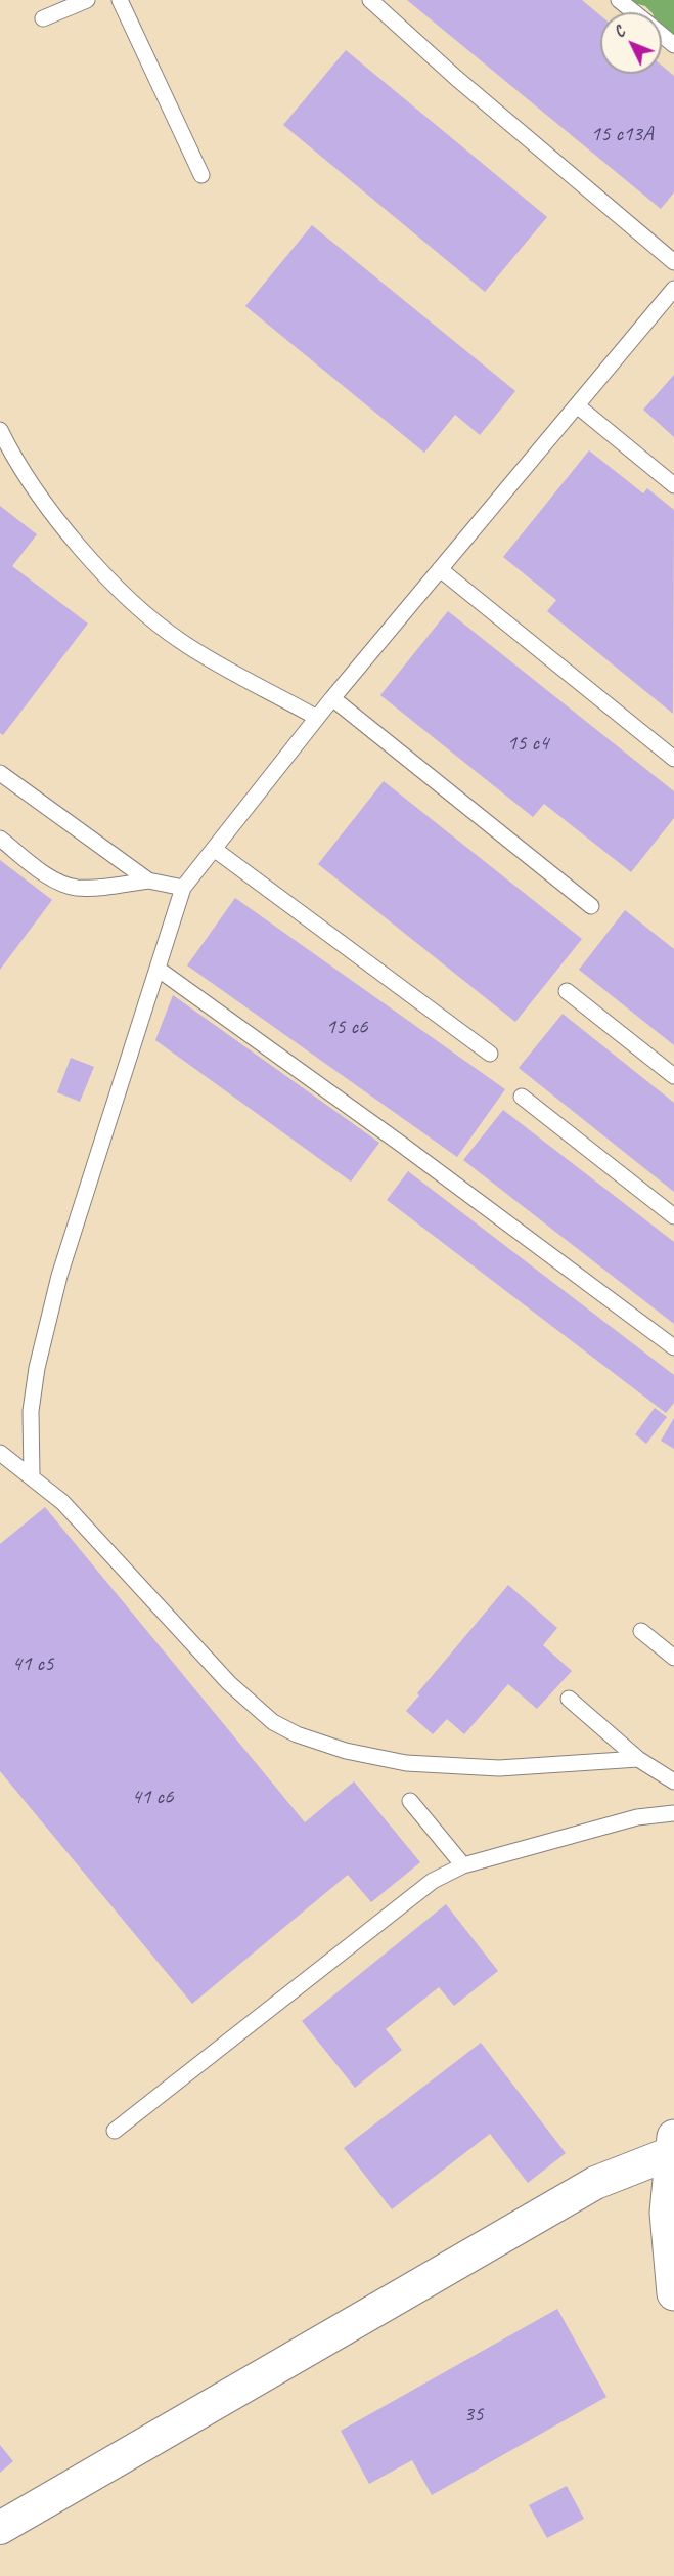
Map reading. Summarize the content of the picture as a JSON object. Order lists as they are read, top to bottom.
{
  "house_numbers": [
    "15 с13А",
    "15 с4",
    "15 с6",
    "41 с5",
    "41 с6",
    "35"
  ],
  "north": "top left"
}
